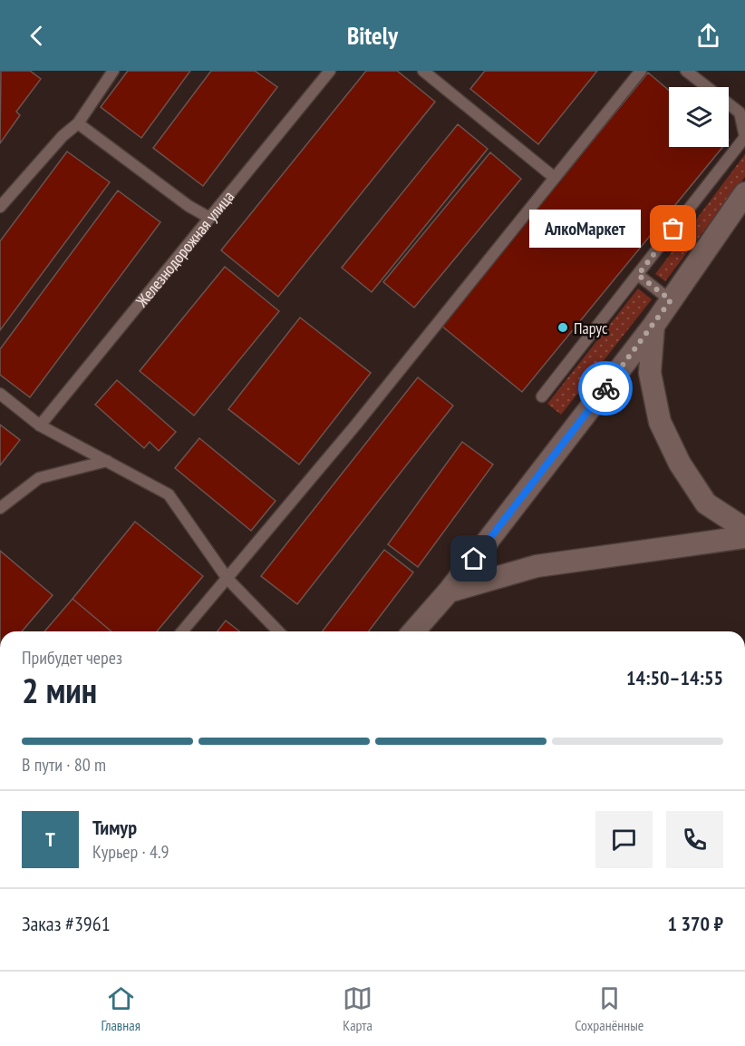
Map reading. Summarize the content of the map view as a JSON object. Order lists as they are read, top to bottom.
{
  "streets": {
    "lane": ["Железнодорожная улица"]
  },
  "places": ["АлкоМаркет", "Парус"],
  "page": {
    "header": "Bitely",
    "bubble": "АлкоМаркет",
    "heading": ["2 мин", "Прибудет через", "14:50–14:55"],
    "panel": [
      "Тимур",
      "Курьер · 4.9",
      "Заказ #3961",
      "1 370 ₽"
    ],
    "bar": "В пути · 80 m",
    "round": "Т",
    "tabs": ["Главная", "Карта", "Сохранённые"]
  }
}
